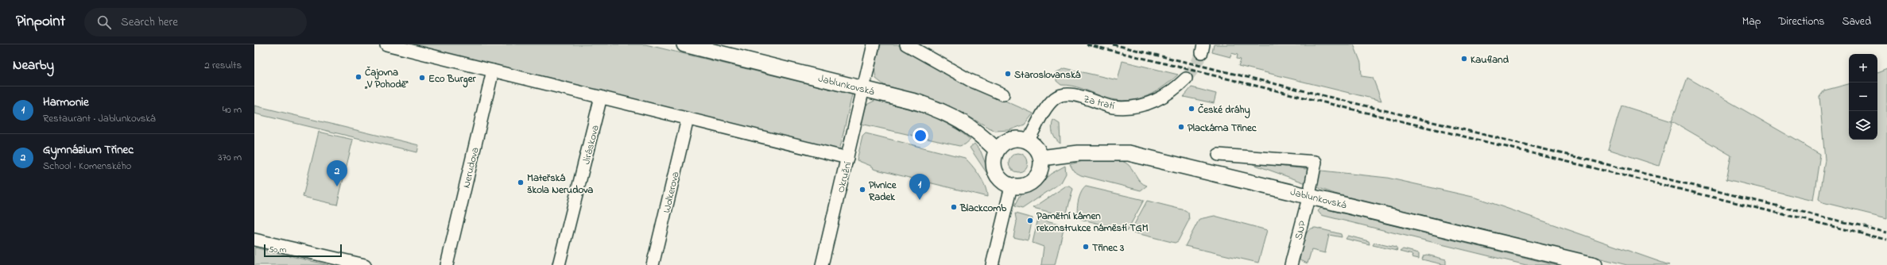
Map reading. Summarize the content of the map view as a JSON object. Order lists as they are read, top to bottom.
{
  "streets": {
    "main road": ["Jablunkovská"],
    "street": [
      "Za tratí",
      "Jiráskova",
      "Nerudova",
      "Okružní",
      "Wolkerova",
      "SNP"
    ]
  },
  "crossings": [
    ["Jablunkovská", "Za tratí"],
    ["Jablunkovská", "Okružní"],
    ["Jablunkovská", "SNP"]
  ],
  "places": [
    "Kaufland",
    "Staroslovanská",
    "Čajovna „V Pohodě“",
    "Eco Burger",
    "České dráhy",
    "Plackárna Třinec",
    "Mateřská škola Nerudova",
    "Pivnice Radek",
    "Blackcomb",
    "Pamětní kámen rekonstrukce náměstí TGM",
    "Třinec 3"
  ],
  "scale_bar": "50 m",
  "page": {
    "header": "Pinpoint",
    "search": "Search here",
    "nav": ["Map", "Directions", "Saved"],
    "heading": ["Nearby", "2 results"],
    "map_buttons": ["+", "−"],
    "list": [
      {
        "mark": "1",
        "name": "Harmonie",
        "note": "Restaurant · Jablunkovská",
        "value": "40 m"
      },
      {
        "mark": "2",
        "name": "Gymnázium Třinec",
        "note": "School · Komenského",
        "value": "370 m"
      }
    ],
    "pins": ["2", "1"],
    "scale": "50 m"
  }
}
